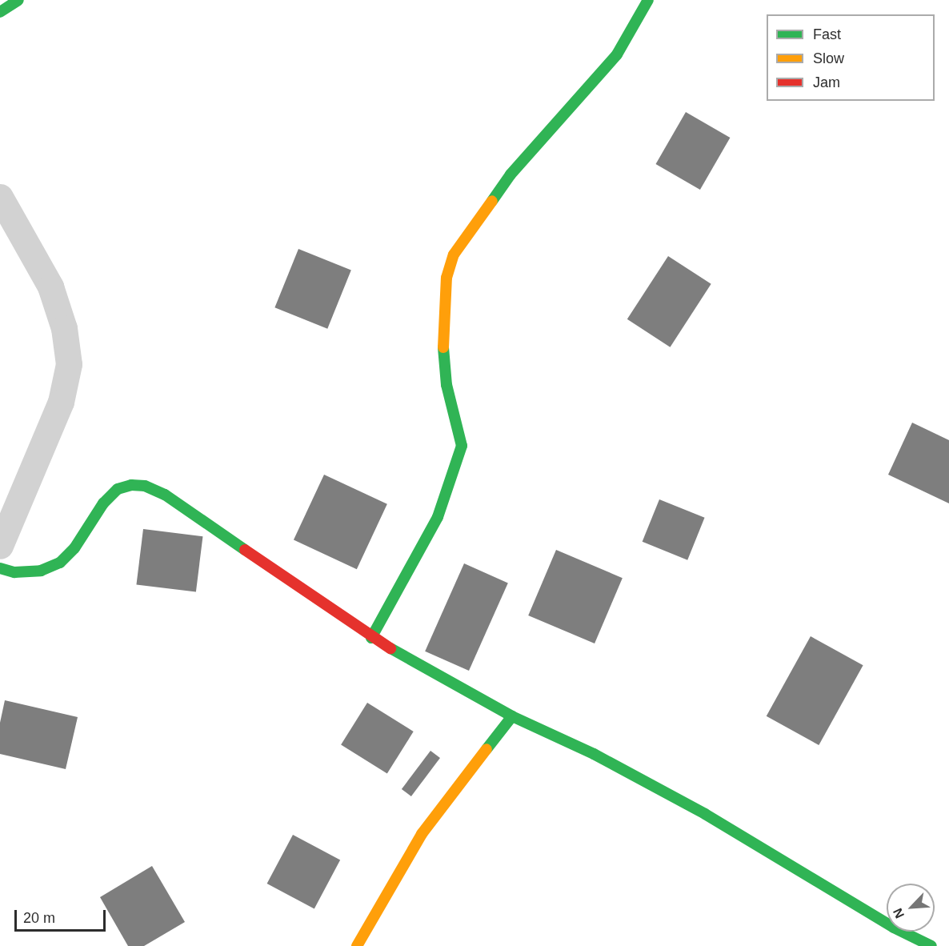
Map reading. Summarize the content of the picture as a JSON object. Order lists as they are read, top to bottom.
{
  "legend": ["Fast", "Slow", "Jam"],
  "scale_bar": "20 m",
  "north": "bottom left"
}
